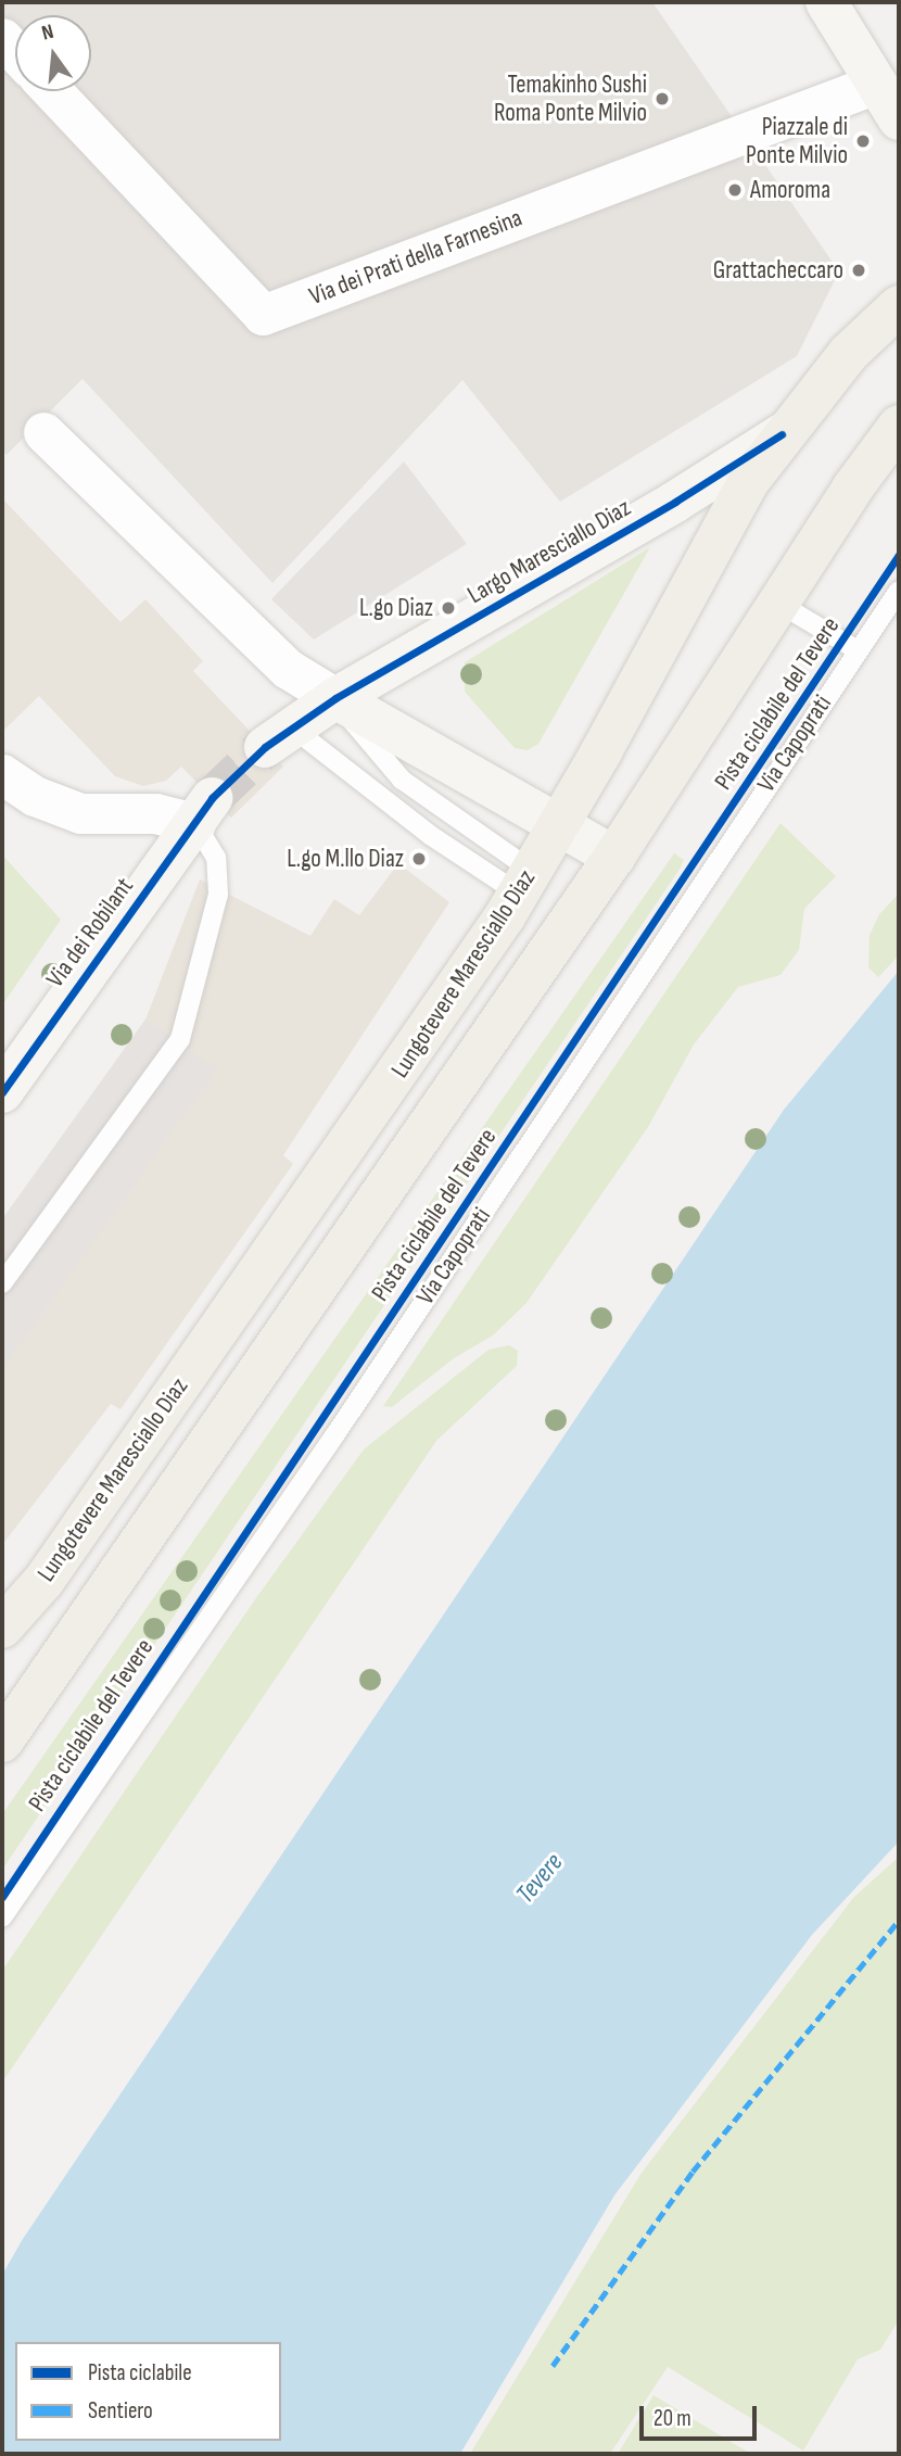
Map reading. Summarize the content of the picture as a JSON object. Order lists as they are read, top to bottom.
{
  "streets": {
    "main road": ["Lungotevere Maresciallo Diaz"],
    "street": ["Via dei Prati della Farnesina", "Largo Maresciallo Diaz", "Via dei Robilant"],
    "lane": ["Via Capoprati"],
    "cycle path": ["Pista ciclabile del Tevere"]
  },
  "crossings": [
    ["Largo Maresciallo Diaz", "Lungotevere Maresciallo Diaz"]
  ],
  "water": ["Tevere"],
  "places": [
    "Temakinho Sushi Roma Ponte Milvio",
    "Piazzale di Ponte Milvio",
    "Amoroma",
    "Grattacheccaro",
    "L.go Diaz",
    "L.go M.llo Diaz"
  ],
  "legend": ["Pista ciclabile", "Sentiero"],
  "scale_bar": "20 m",
  "north": "top"
}
